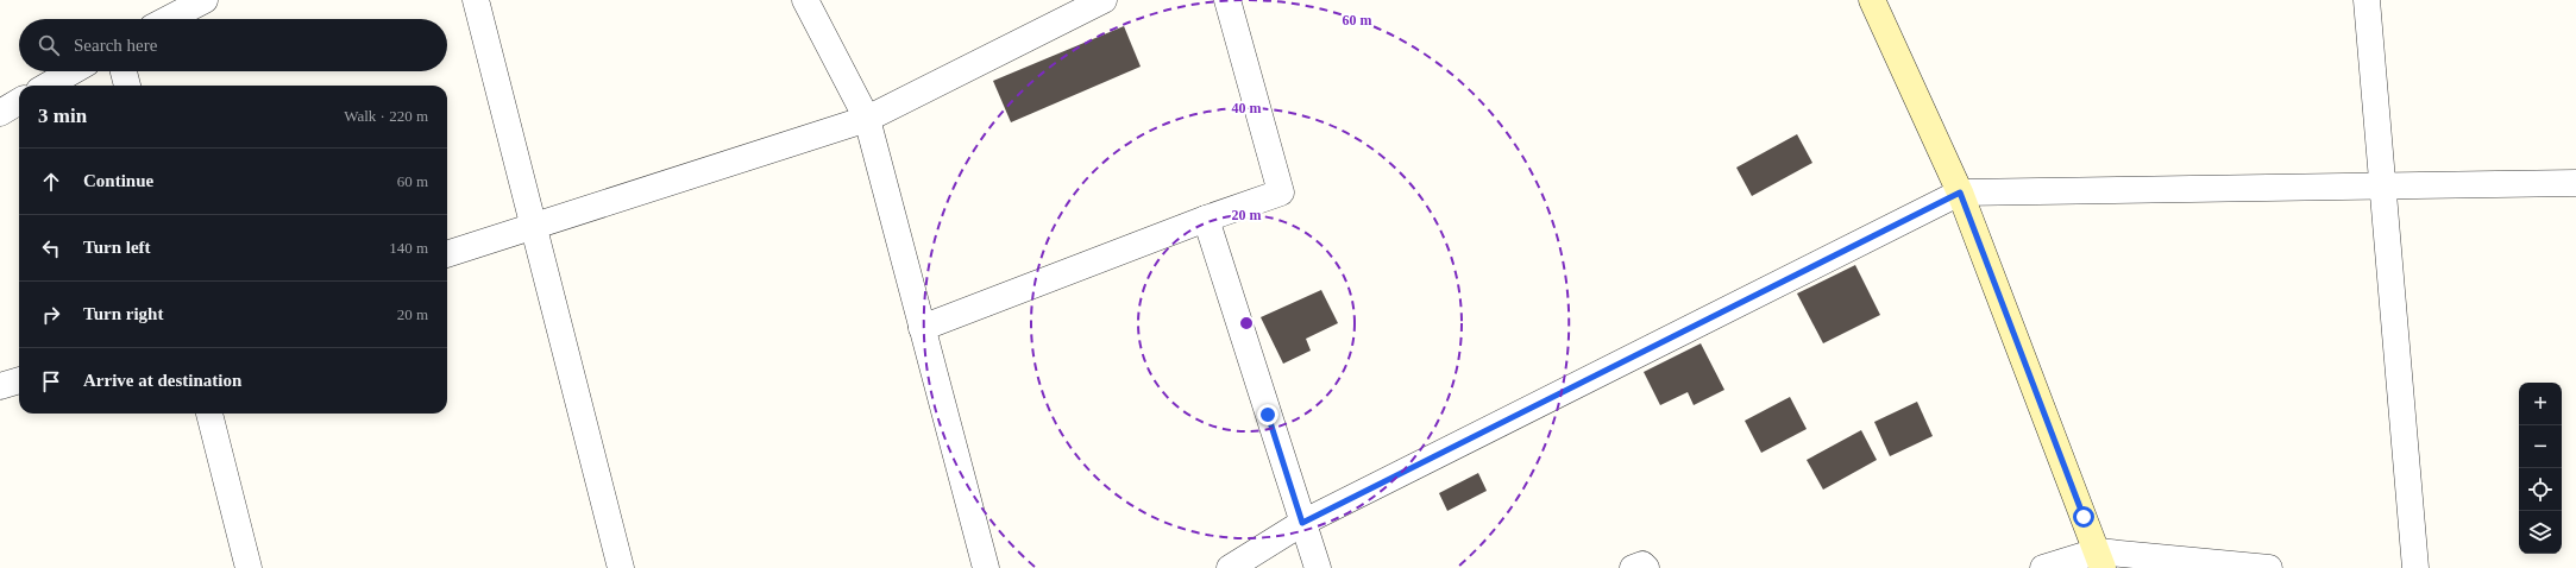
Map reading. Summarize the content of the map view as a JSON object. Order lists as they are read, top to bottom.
{
  "page": {
    "search": "Search here",
    "heading": ["3 min", "Walk · 220 m"],
    "list": [
      ["Continue", "60 m"],
      ["Turn left", "140 m"],
      ["Turn right", "20 m"],
      "Arrive at destination"
    ],
    "map_buttons": ["+", "−"]
  },
  "rings": ["60 m", "40 m", "20 m"]
}
